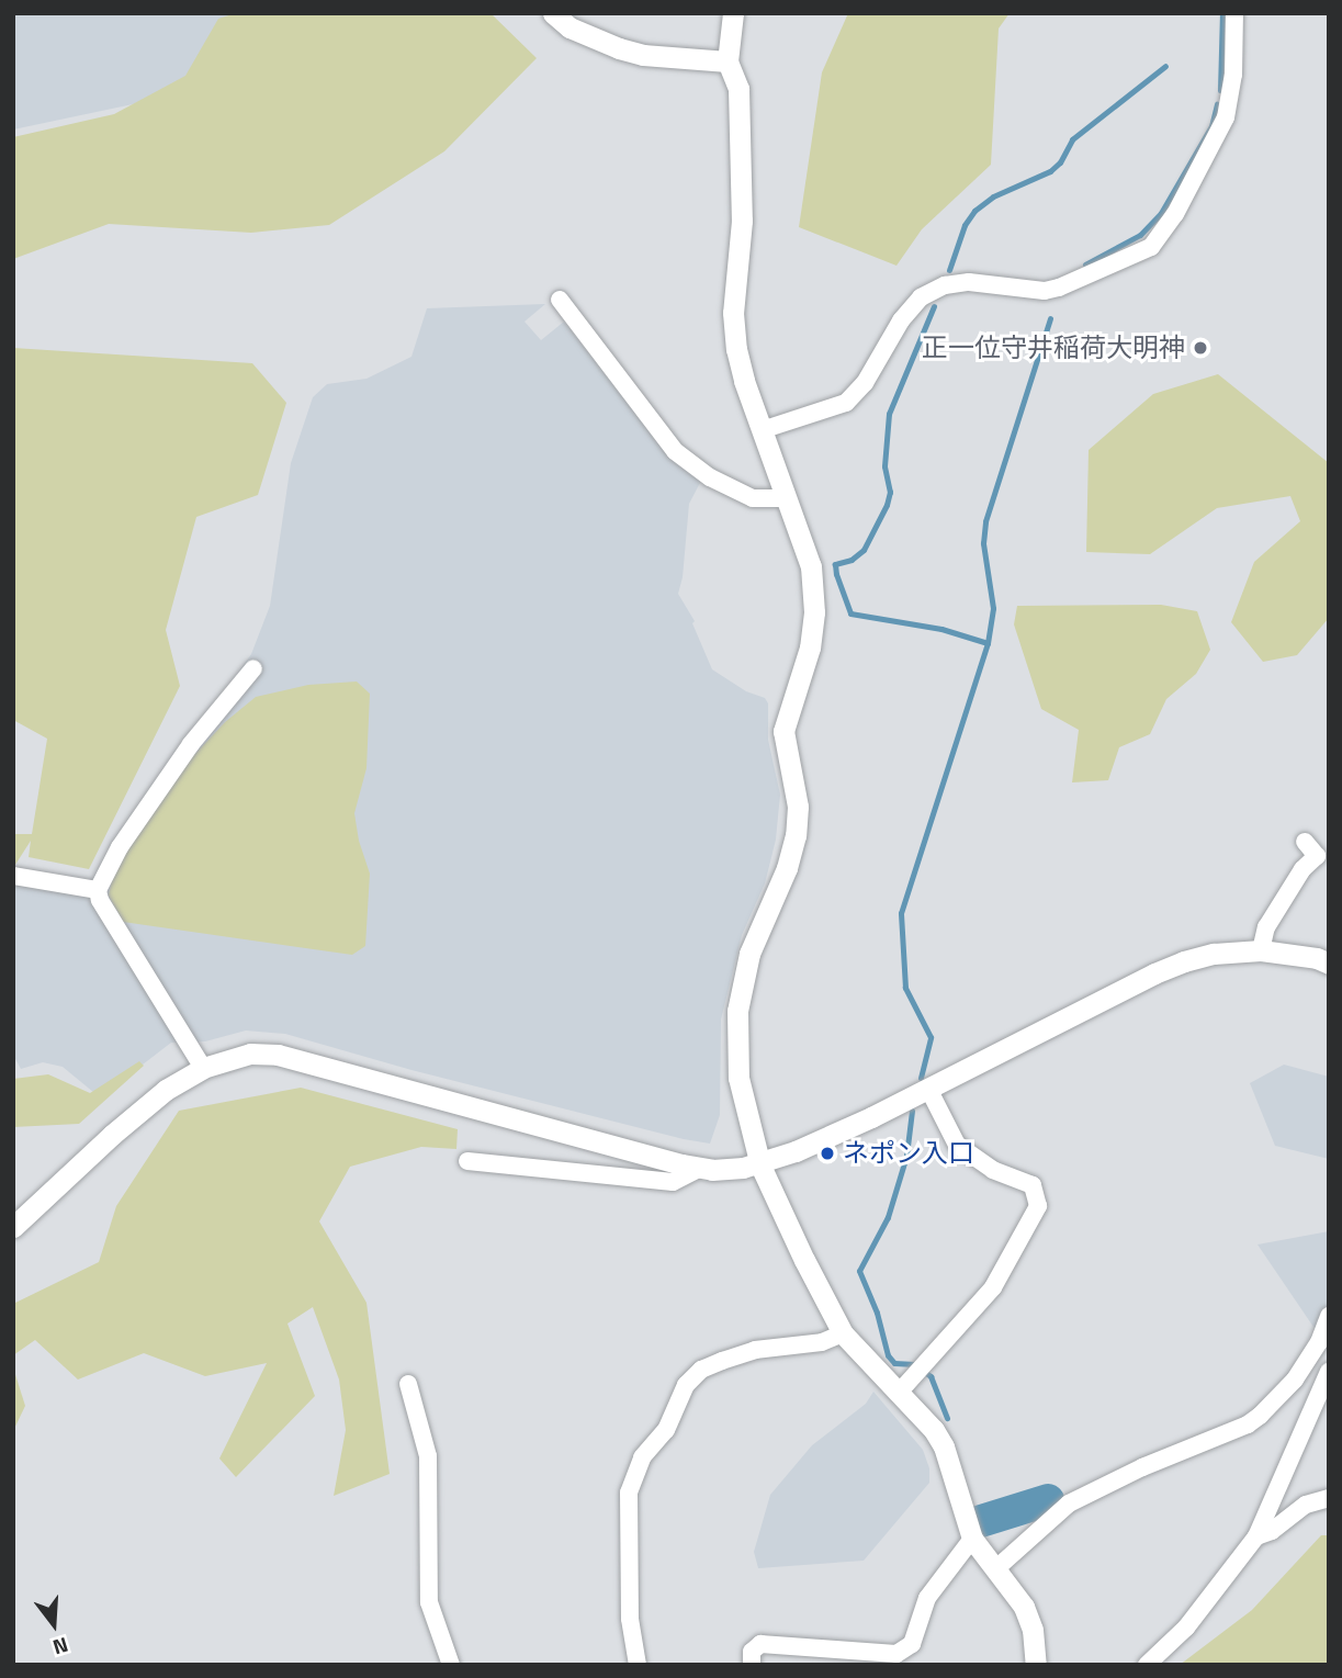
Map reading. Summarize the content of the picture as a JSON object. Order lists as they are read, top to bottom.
{
  "places": ["正一位守井稲荷大明神", "ネポン入口"],
  "north": "bottom"
}
